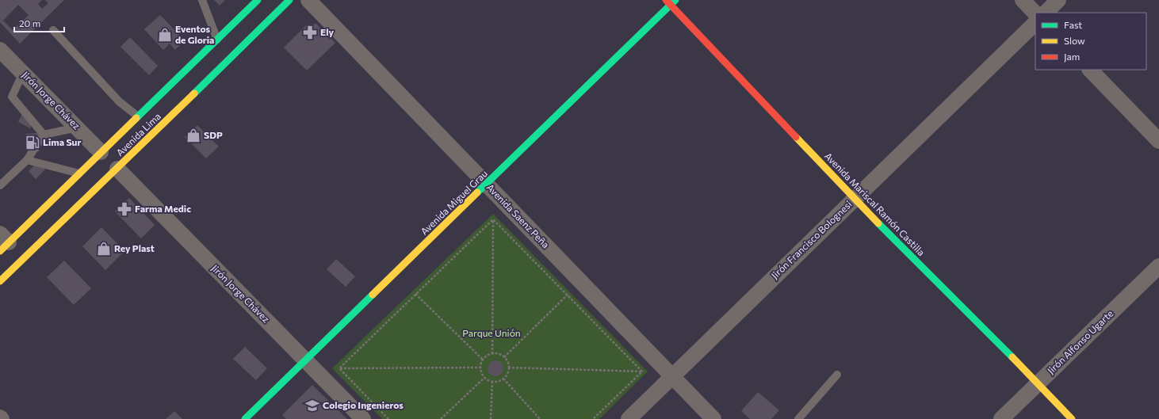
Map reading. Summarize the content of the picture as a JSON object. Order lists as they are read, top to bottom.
{
  "streets": {
    "street": [
      "Jirón Jorge Chávez",
      "Avenida Lima",
      "Avenida Miguel Grau",
      "Avenida Mariscal Ramón Castilla",
      "Avenida Saenz Peña",
      "Jirón Francisco Bolognesi",
      "Jirón Alfonso Ugarte"
    ]
  },
  "crossings": [
    ["Jirón Jorge Chávez", "Avenida Lima"],
    ["Jirón Jorge Chávez", "Avenida Miguel Grau"],
    ["Avenida Miguel Grau", "Avenida Mariscal Ramón Castilla"],
    ["Avenida Miguel Grau", "Avenida Saenz Peña"],
    ["Avenida Mariscal Ramón Castilla", "Jirón Francisco Bolognesi"],
    ["Avenida Mariscal Ramón Castilla", "Jirón Alfonso Ugarte"],
    ["Avenida Saenz Peña", "Jirón Francisco Bolognesi"]
  ],
  "parks": ["Parque Unión"],
  "places": {
    "pharmacy": ["Ely", "Farma Medic"],
    "shop": ["Eventos de Gloria", "SDP", "Rey Plast"],
    "fuel station": ["Lima Sur"],
    "school or university": ["Colegio Ingenieros"]
  },
  "legend": ["Fast", "Slow", "Jam"],
  "scale_bar": "20 m"
}
